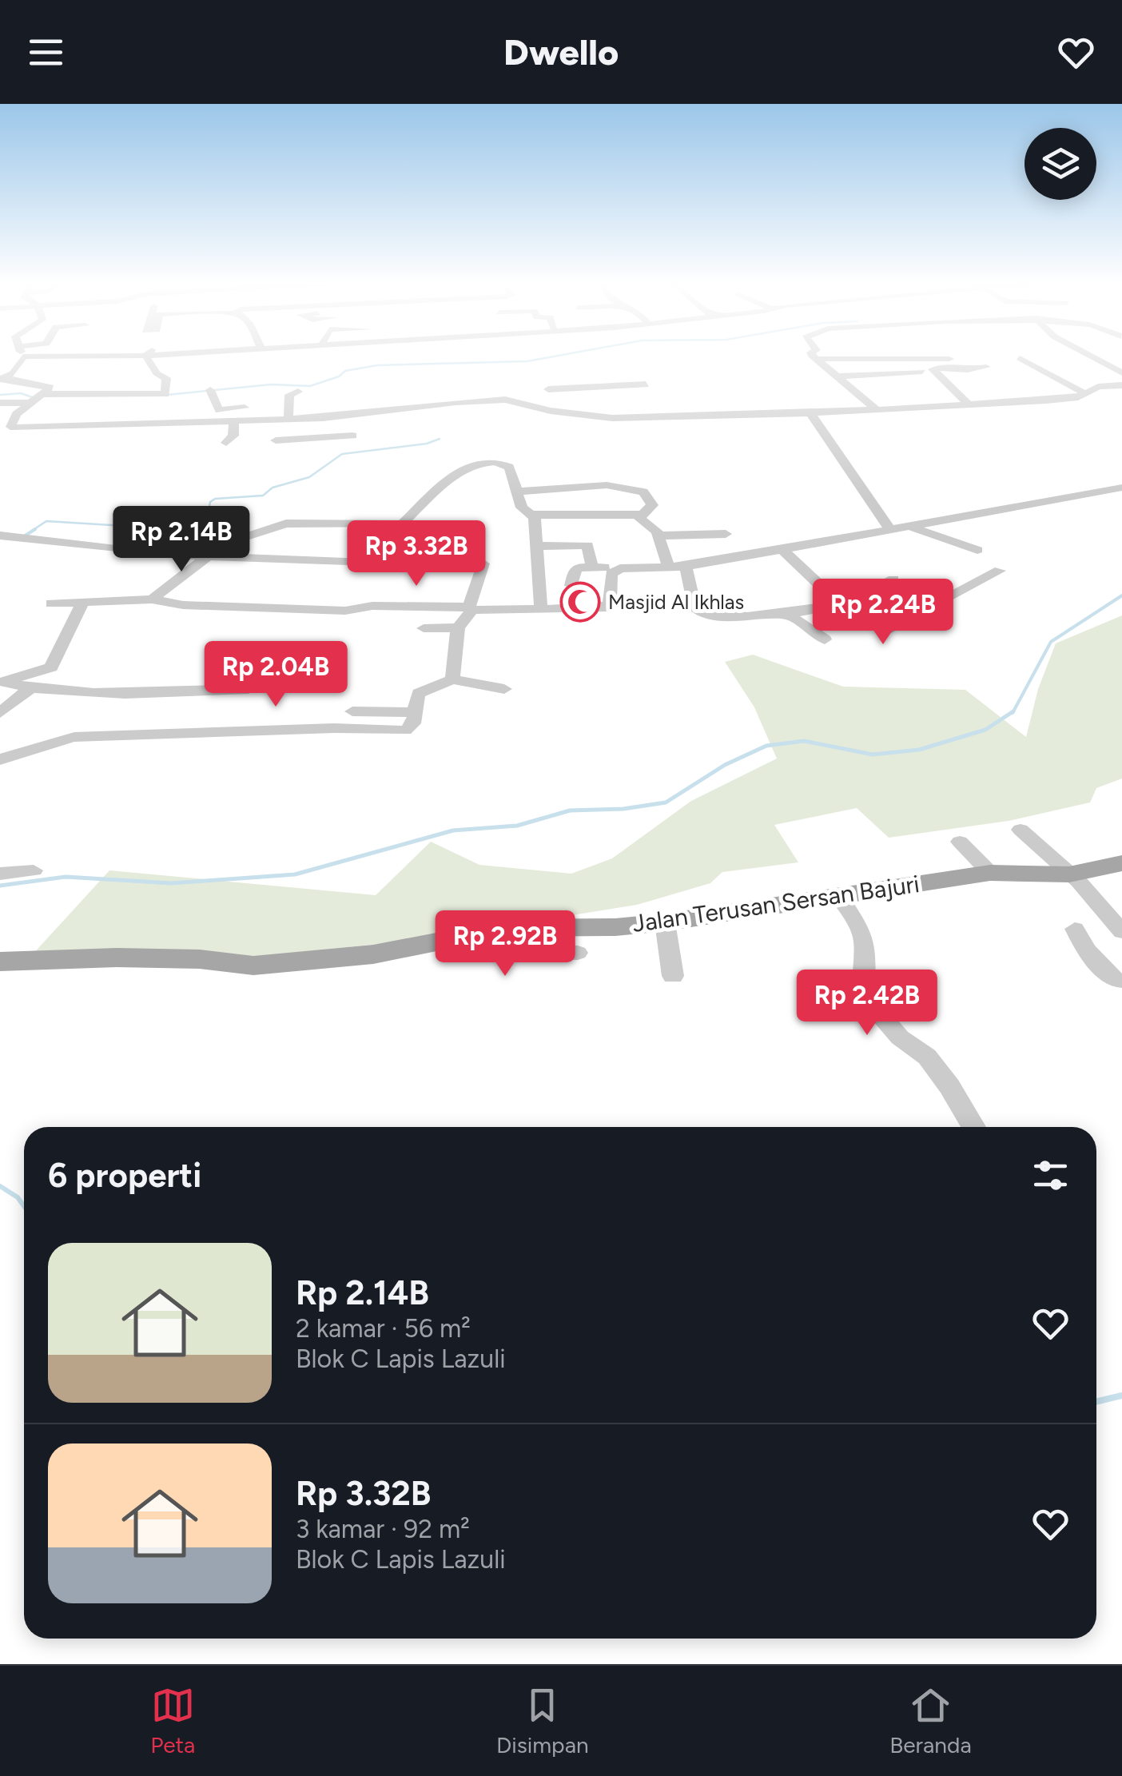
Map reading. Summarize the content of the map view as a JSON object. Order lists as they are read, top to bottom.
{
  "streets": {
    "main road": ["Jalan Terusan Sersan Bajuri"]
  },
  "places": {
    "mosque": ["Masjid Al Ikhlas"]
  },
  "page": {
    "header": "Dwello",
    "price": [
      "Rp 2.14B",
      "Rp 3.32B",
      "Rp 2.24B",
      "Rp 2.04B",
      "Rp 2.92B",
      "Rp 2.42B"
    ],
    "heading": "6 properti",
    "list": [
      {
        "name": "Rp 2.14B",
        "note": "2 kamar · 56 m² · Blok C Lapis Lazuli"
      },
      {
        "name": "Rp 3.32B",
        "note": "3 kamar · 92 m² · Blok C Lapis Lazuli"
      }
    ],
    "tabs": ["Peta", "Disimpan", "Beranda"]
  }
}
